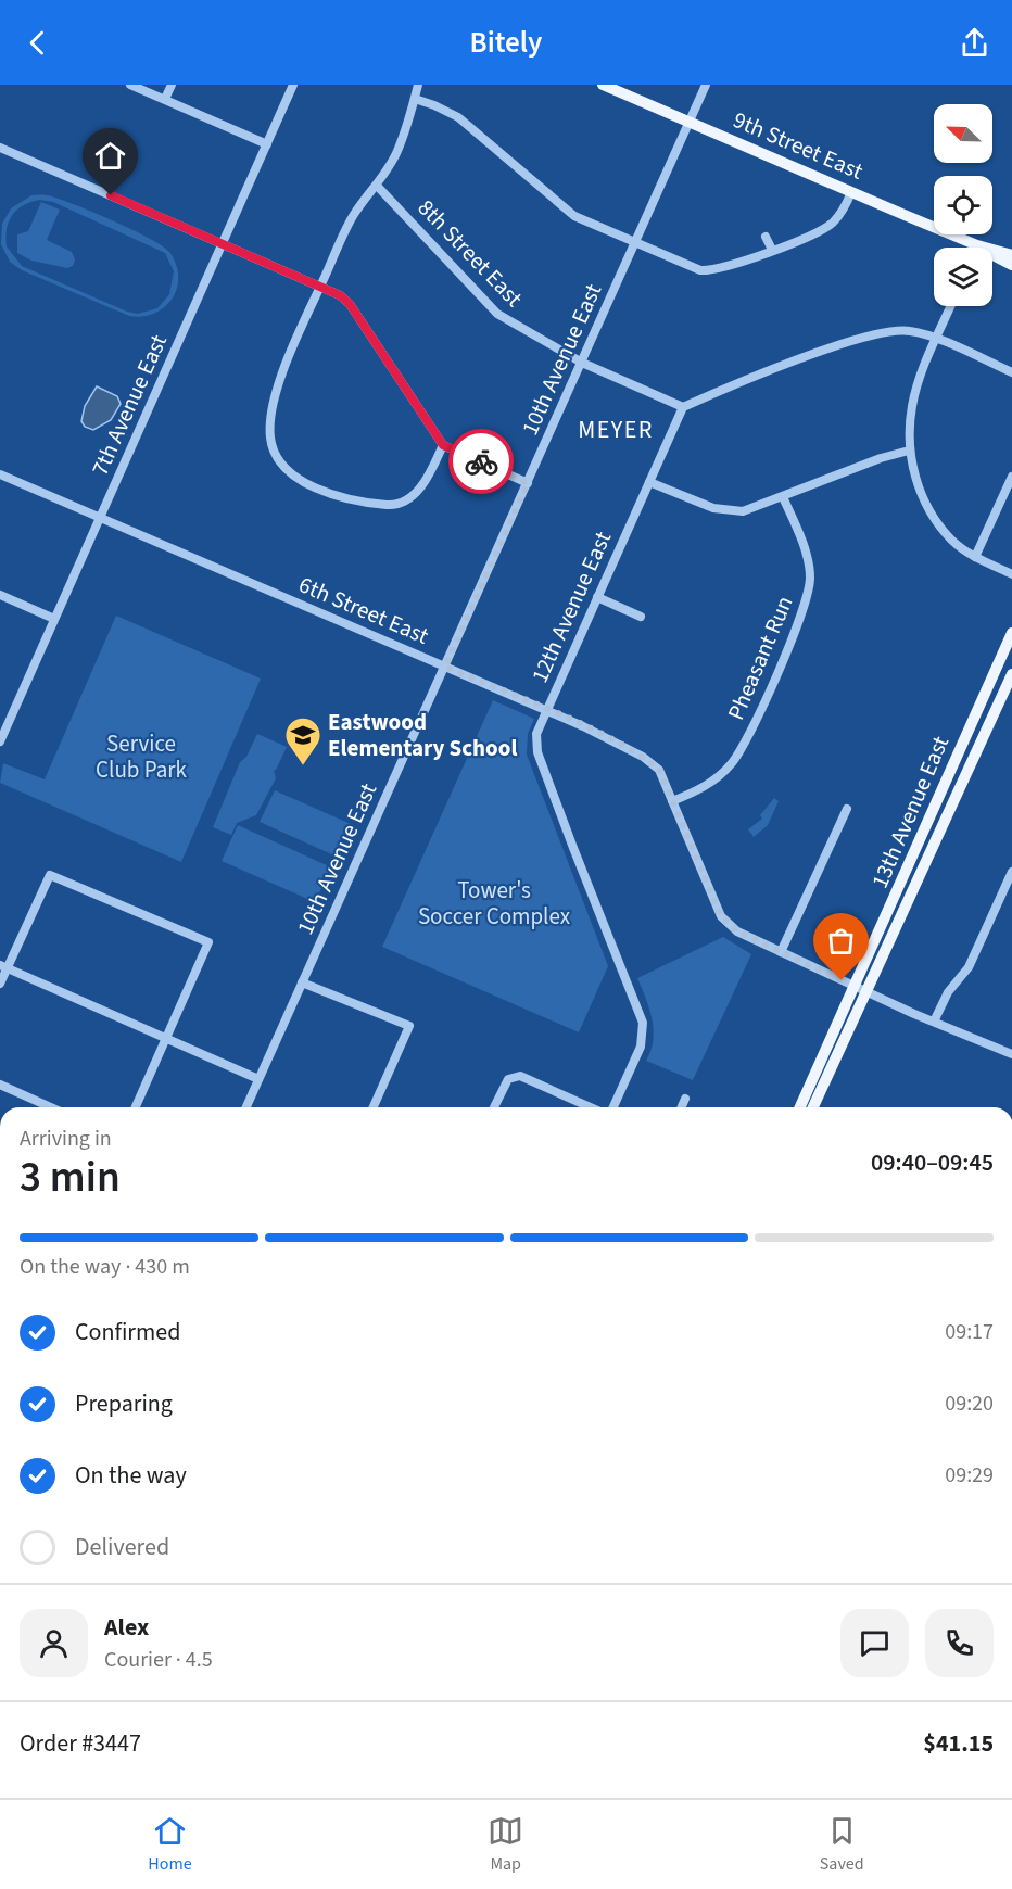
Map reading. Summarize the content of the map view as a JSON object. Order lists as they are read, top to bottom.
{
  "streets": {
    "main road": ["9th Street East", "13th Avenue East"],
    "street": [
      "8th Street East",
      "10th Avenue East",
      "7th Avenue East",
      "12th Avenue East",
      "6th Street East",
      "Pheasant Run"
    ]
  },
  "crossings": [
    ["9th Street East", "10th Avenue East"],
    ["8th Street East", "10th Avenue East"],
    ["8th Street East", "12th Avenue East"],
    ["10th Avenue East", "6th Street East"],
    ["7th Avenue East", "6th Street East"],
    ["12th Avenue East", "6th Street East"],
    ["6th Street East", "Pheasant Run"],
    ["6th Street East", "13th Avenue East"]
  ],
  "districts": ["MEYER"],
  "parks": ["Service Club Park", "Tower's Soccer Complex"],
  "places": {
    "school or university": ["Eastwood Elementary School"]
  },
  "north": "top left",
  "page": {
    "header": "Bitely",
    "heading": ["3 min", "Arriving in", "09:40–09:45"],
    "panel": [
      "Alex",
      "Courier · 4.5",
      "Order #3447",
      "$41.15"
    ],
    "bar": "On the way · 430 m",
    "list": [
      ["Confirmed", "09:17"],
      ["Preparing", "09:20"],
      ["On the way", "09:29"],
      "Delivered"
    ],
    "tabs": ["Home", "Map", "Saved"]
  }
}
